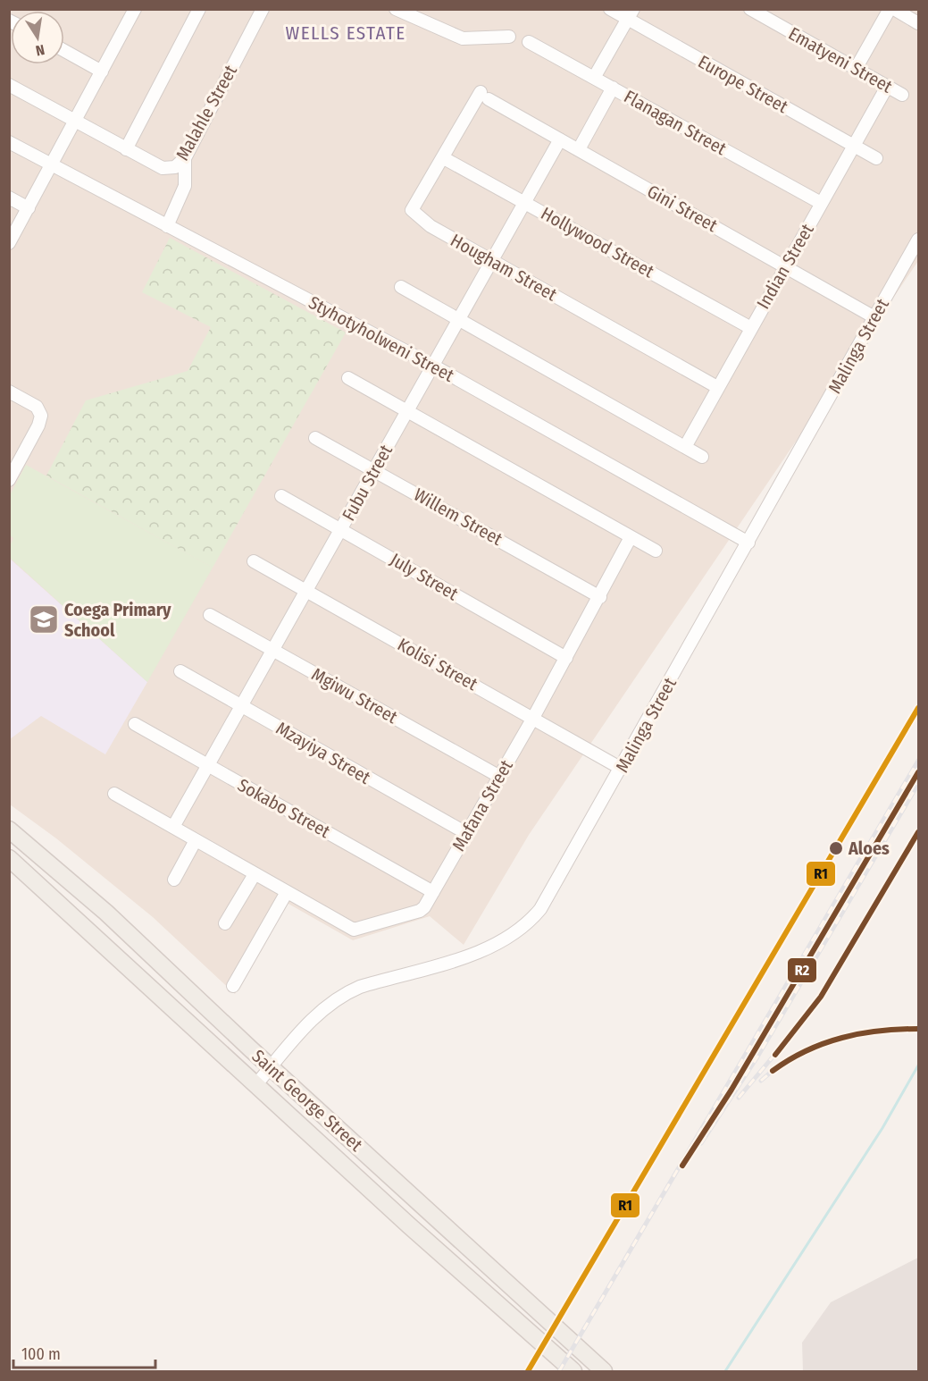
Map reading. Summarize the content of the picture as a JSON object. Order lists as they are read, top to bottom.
{
  "streets": {
    "main road": ["Saint George Street"],
    "street": [
      "Ematyeni Street",
      "Europe Street",
      "Malahle Street",
      "Flanagan Street",
      "Gini Street",
      "Hollywood Street",
      "Indian Street",
      "Hougham Street",
      "Styhotyholweni Street",
      "Malinga Street",
      "Fubu Street",
      "Willem Street",
      "July Street",
      "Kolisi Street",
      "Mgiwu Street",
      "Mzayiya Street",
      "Mafana Street",
      "Sokabo Street"
    ]
  },
  "crossings": [
    ["Ematyeni Street", "Indian Street"],
    ["Europe Street", "Indian Street"],
    ["Flanagan Street", "Indian Street"],
    ["Gini Street", "Indian Street"],
    ["Gini Street", "Hougham Street"],
    ["Gini Street", "Malinga Street"],
    ["Gini Street", "Fubu Street"],
    ["Hollywood Street", "Indian Street"],
    ["Hollywood Street", "Hougham Street"],
    ["Hollywood Street", "Fubu Street"],
    ["Indian Street", "Hougham Street"],
    ["Hougham Street", "Fubu Street"],
    ["Styhotyholweni Street", "Malinga Street"],
    ["Styhotyholweni Street", "Fubu Street"],
    ["Malinga Street", "Kolisi Street"],
    ["Malinga Street", "Saint George Street"],
    ["Fubu Street", "Willem Street"],
    ["Fubu Street", "July Street"],
    ["Fubu Street", "Kolisi Street"],
    ["Fubu Street", "Mgiwu Street"],
    ["Fubu Street", "Mzayiya Street"],
    ["Fubu Street", "Mafana Street"],
    ["Fubu Street", "Sokabo Street"],
    ["Willem Street", "Mafana Street"],
    ["July Street", "Mafana Street"],
    ["Kolisi Street", "Mafana Street"],
    ["Mgiwu Street", "Mafana Street"],
    ["Mzayiya Street", "Mafana Street"],
    ["Mafana Street", "Sokabo Street"]
  ],
  "districts": ["WELLS ESTATE"],
  "places": {
    "school or university": ["Coega Primary School"],
    "other": ["Aloes"]
  },
  "lines": ["transit line R1", "transit line R2"],
  "scale_bar": "100 m",
  "north": "bottom"
}
